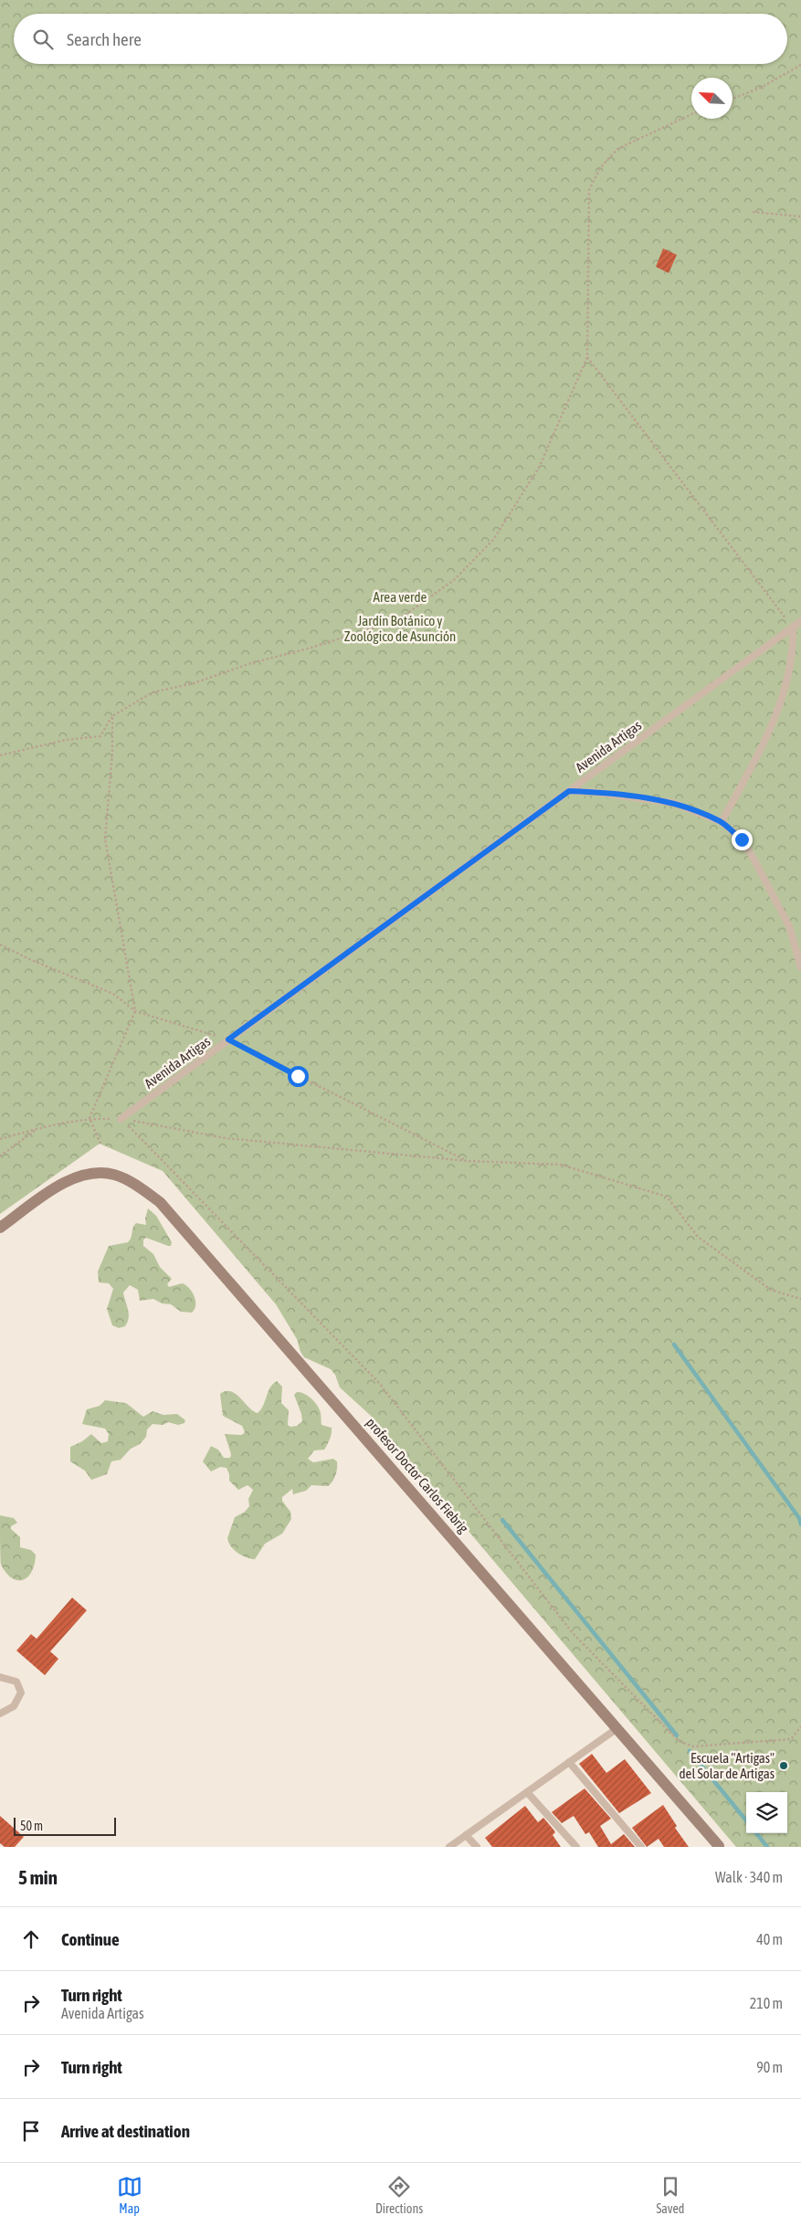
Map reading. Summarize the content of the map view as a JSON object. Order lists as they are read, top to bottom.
{
  "streets": {
    "street": ["profesor Doctor Carlos Fiebrig"],
    "lane": ["Avenida Artigas"]
  },
  "parks": ["Area verde", "Jardín Botánico y Zoológico de Asunción"],
  "places": ["Escuela \"Artigas\" del Solar de Artigas"],
  "scale_bar": "50 m",
  "north": "top left",
  "page": {
    "search": "Search here",
    "scale": "50 m",
    "heading": ["5 min", "Walk · 340 m"],
    "list": [
      ["Continue", "40 m"],
      ["Turn right", "Avenida Artigas", "210 m"],
      ["Turn right", "90 m"],
      "Arrive at destination"
    ],
    "nav": ["Map", "Directions", "Saved"]
  }
}
